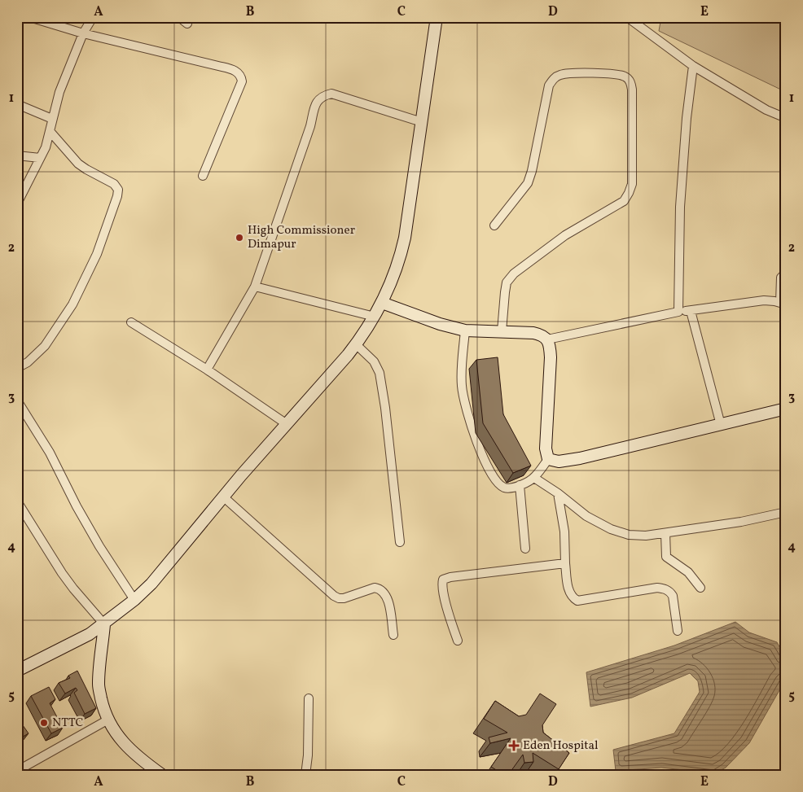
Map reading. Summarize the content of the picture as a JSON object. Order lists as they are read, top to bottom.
{
  "places": {
    "other": ["High Commissioner Dimapur", "NTTC"],
    "health": ["Eden Hospital"]
  },
  "grid": {
    "columns": [
      "A",
      "B",
      "C",
      "D",
      "E"
    ],
    "rows": [
      "1",
      "2",
      "3",
      "4",
      "5"
    ]
  }
}
